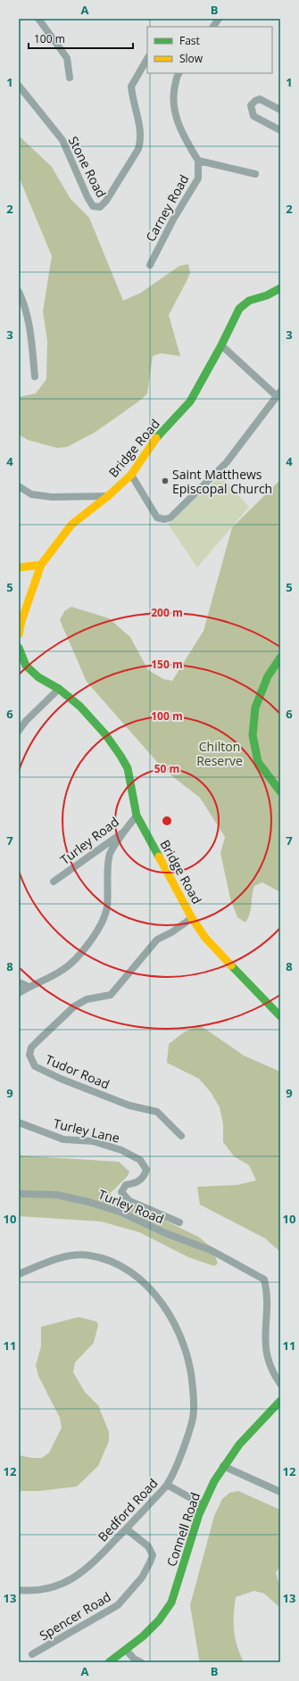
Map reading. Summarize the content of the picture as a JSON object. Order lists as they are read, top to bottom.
{
  "streets": {
    "main road": ["Bridge Road", "Connell Road"],
    "street": [
      "Stone Road",
      "Carney Road",
      "Turley Road",
      "Tudor Road",
      "Turley Lane",
      "Bedford Road",
      "Spencer Road"
    ]
  },
  "crossings": [
    ["Bridge Road", "Turley Road"],
    ["Bridge Road", "Tudor Road"],
    ["Bedford Road", "Spencer Road"]
  ],
  "parks": ["Chilton Reserve"],
  "places": ["Saint Matthews Episcopal Church"],
  "legend": ["Fast", "Slow"],
  "scale_bar": "100 m",
  "grid": {
    "columns": ["A", "B"],
    "rows": [
      "1",
      "2",
      "3",
      "4",
      "5",
      "6",
      "7",
      "8",
      "9",
      "10",
      "11",
      "12",
      "13"
    ]
  },
  "rings": [
    "200 m",
    "150 m",
    "100 m",
    "50 m"
  ]
}
